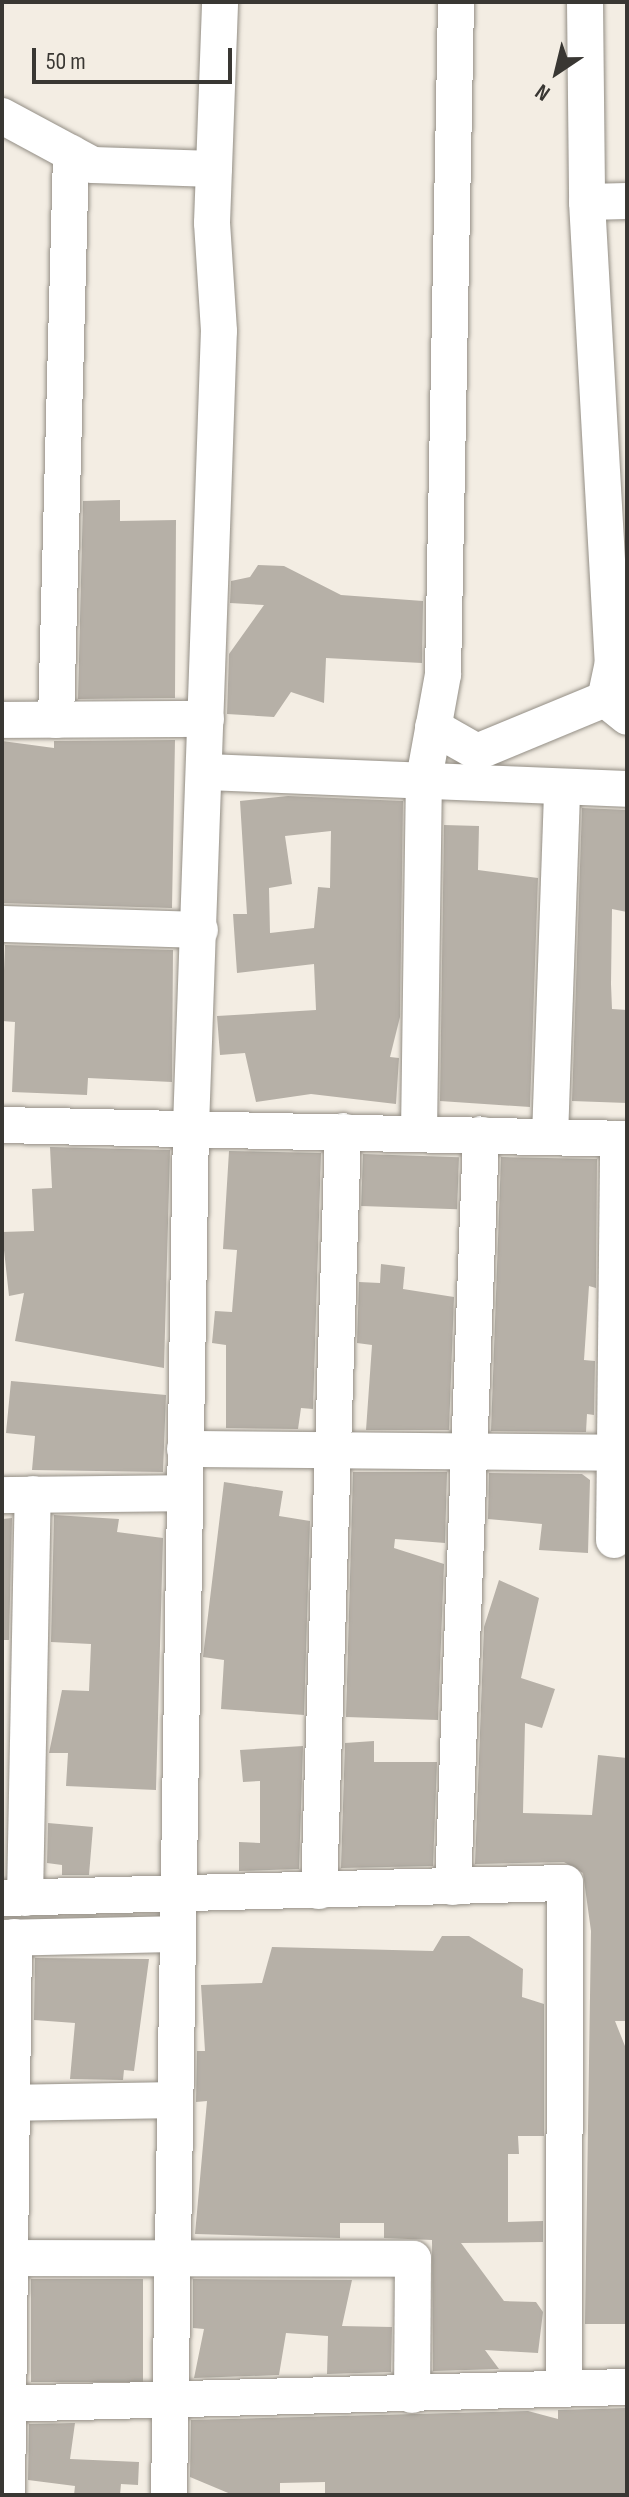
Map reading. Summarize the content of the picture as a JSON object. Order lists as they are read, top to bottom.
{
  "scale_bar": "50 m",
  "north": "bottom left"
}
